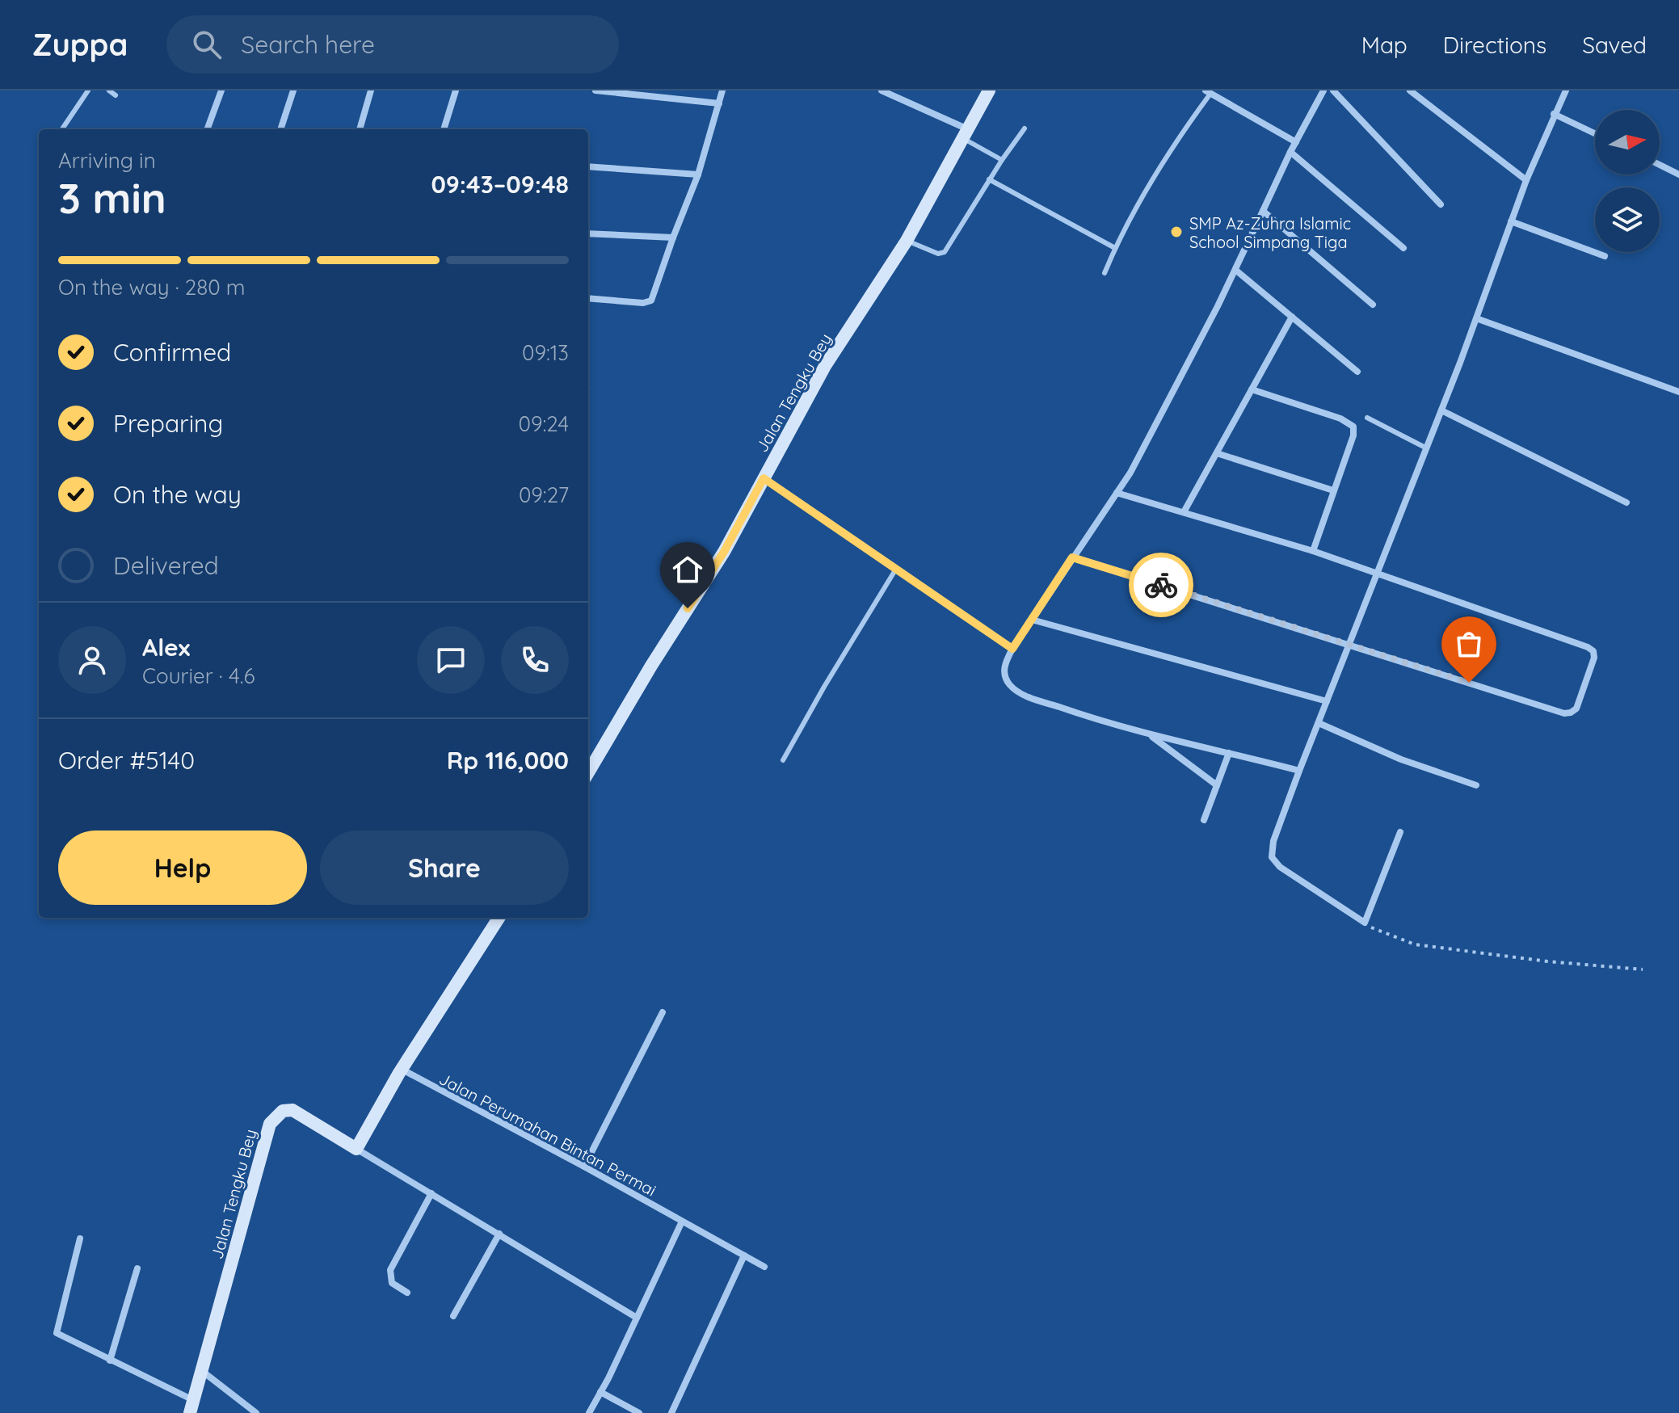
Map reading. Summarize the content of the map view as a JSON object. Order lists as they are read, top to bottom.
{
  "streets": {
    "main road": ["Jalan Tengku Bey"],
    "street": ["Jalan Perumahan Bintan Permai"]
  },
  "places": ["SMP Az-Zuhra Islamic School Simpang Tiga"],
  "north": "right",
  "page": {
    "header": "Zuppa",
    "search": "Search here",
    "nav": ["Map", "Directions", "Saved"],
    "heading": ["3 min", "Arriving in", "09:43–09:48"],
    "panel": [
      "Alex",
      "Courier · 4.6",
      "Order #5140",
      "Rp 116,000"
    ],
    "bar": "On the way · 280 m",
    "list": [
      ["Confirmed", "09:13"],
      ["Preparing", "09:24"],
      ["On the way", "09:27"],
      "Delivered"
    ],
    "buttons": ["Help", "Share"]
  }
}
